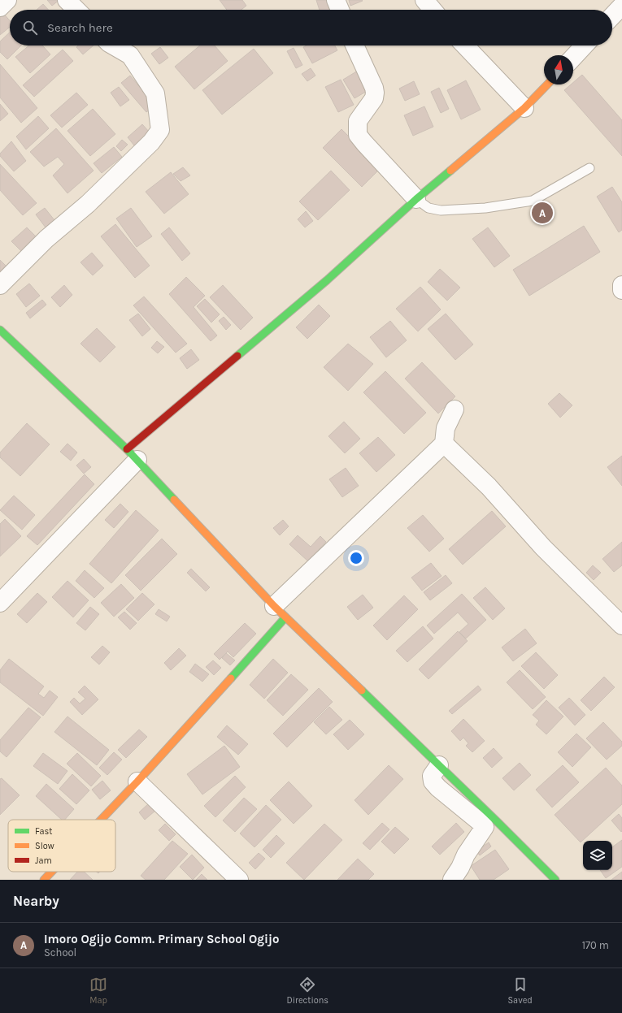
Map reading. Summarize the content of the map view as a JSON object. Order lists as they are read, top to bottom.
{
  "legend": ["Fast", "Slow", "Jam"],
  "north": "top",
  "page": {
    "search": "Search here",
    "pins": "A",
    "heading": "Nearby",
    "list": [
      {
        "mark": "A",
        "name": "Imoro Ogijo Comm. Primary School Ogijo",
        "note": "School",
        "value": "170 m"
      }
    ],
    "nav": ["Map", "Directions", "Saved"]
  }
}
